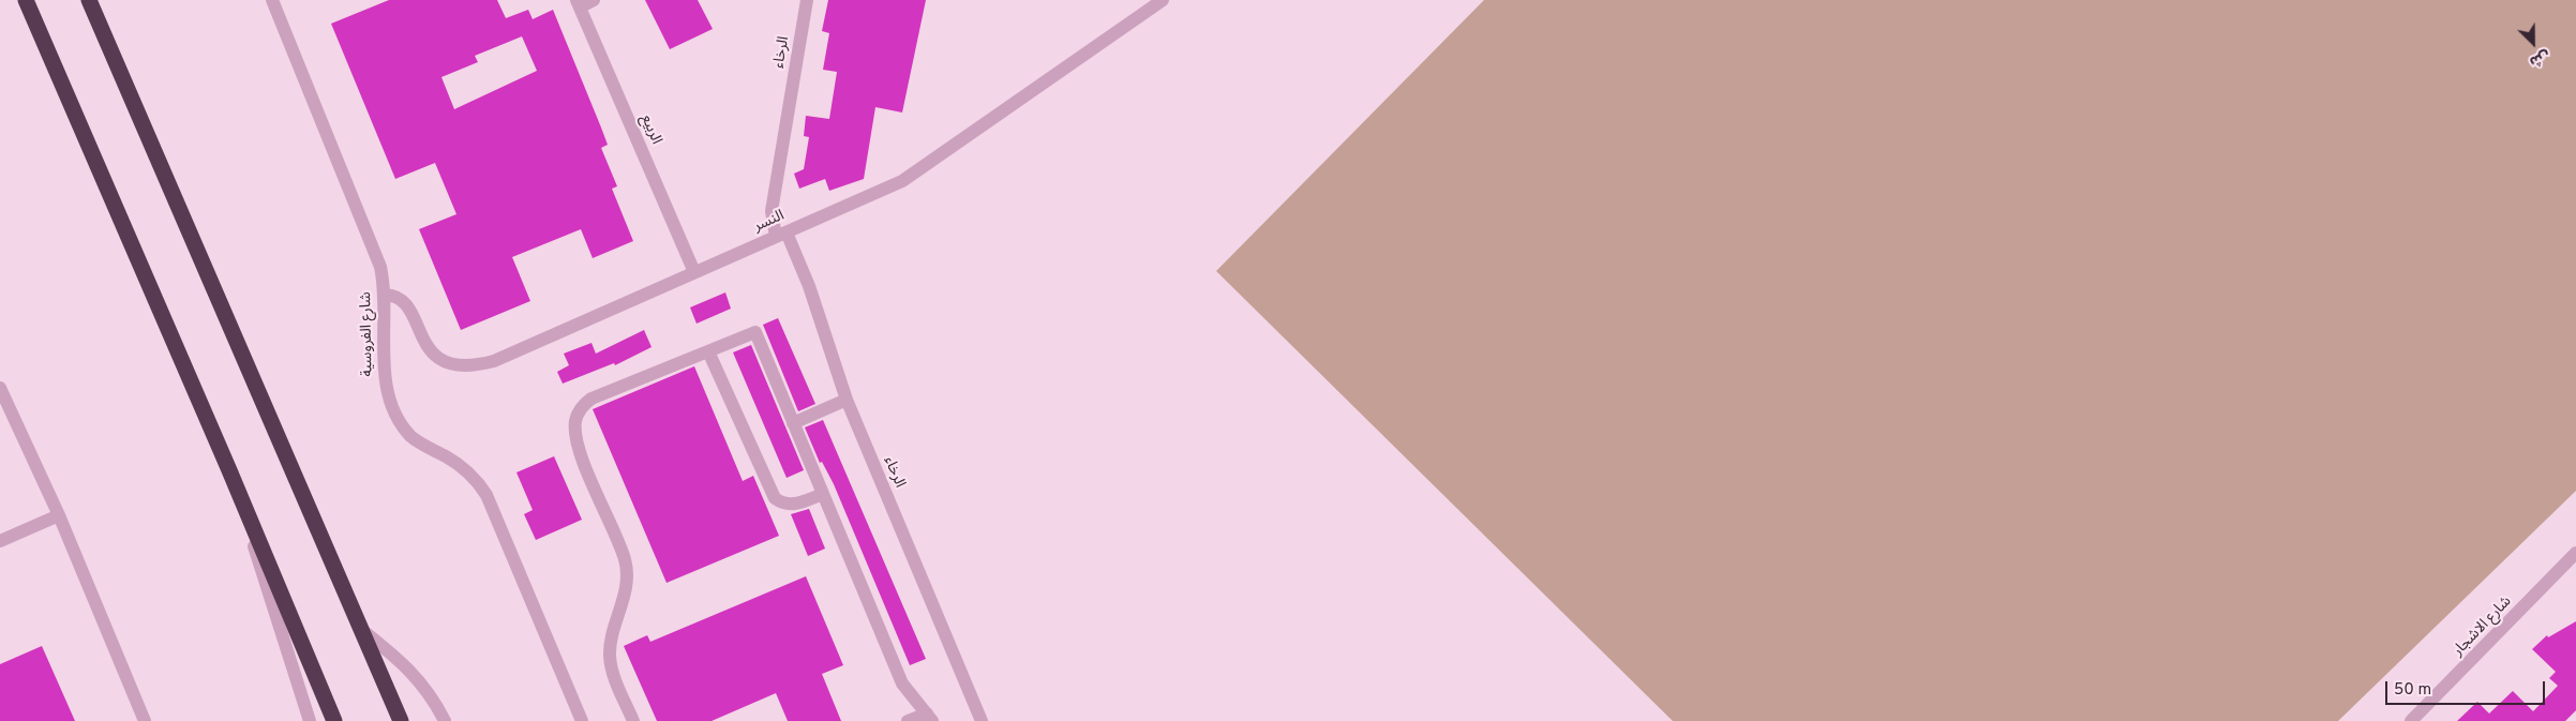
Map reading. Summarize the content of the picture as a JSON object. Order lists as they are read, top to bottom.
{
  "streets": {
    "street": [
      "الرخاء",
      "الربيع",
      "النسر",
      "شارع الفروسية",
      "شارع الاشجار"
    ]
  },
  "crossings": [
    ["الرخاء", "النسر"],
    ["الربيع", "النسر"],
    ["النسر", "شارع الفروسية"]
  ],
  "scale_bar": "50 m",
  "north": "bottom right"
}
